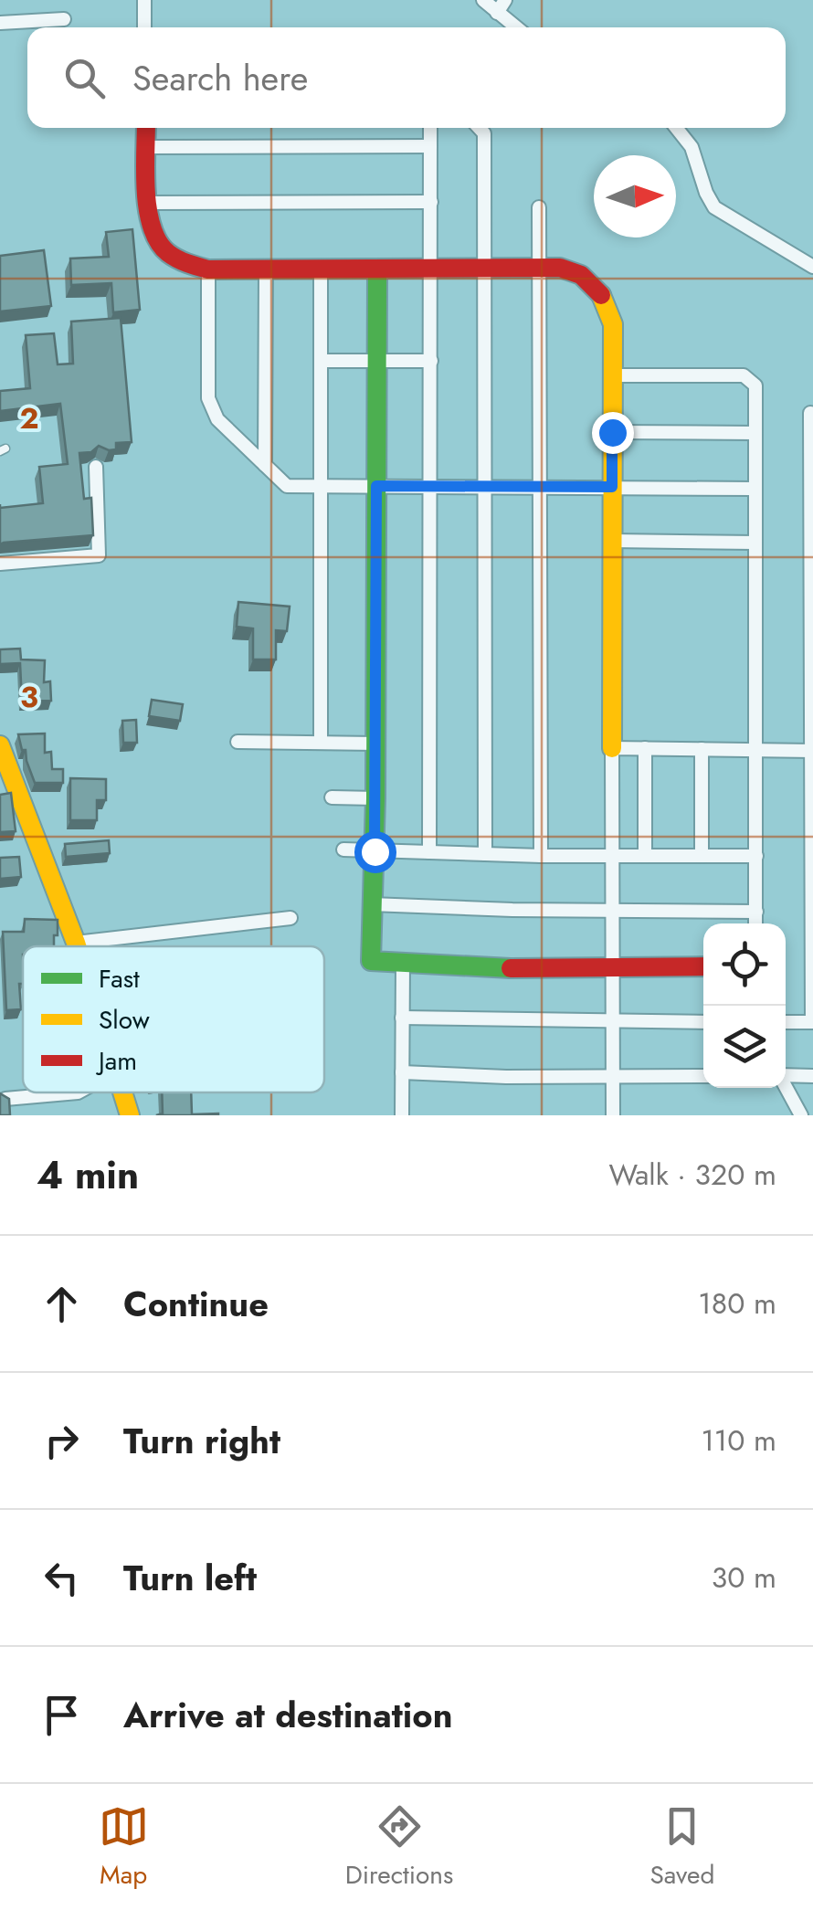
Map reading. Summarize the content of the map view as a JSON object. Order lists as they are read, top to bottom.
{
  "legend": ["Fast", "Slow", "Jam"],
  "north": "right",
  "page": {
    "search": "Search here",
    "heading": ["4 min", "Walk · 320 m"],
    "list": [
      ["Continue", "180 m"],
      ["Turn right", "110 m"],
      ["Turn left", "30 m"],
      "Arrive at destination"
    ],
    "nav": ["Map", "Directions", "Saved"]
  },
  "grid": {
    "rows": ["2", "3"]
  }
}
